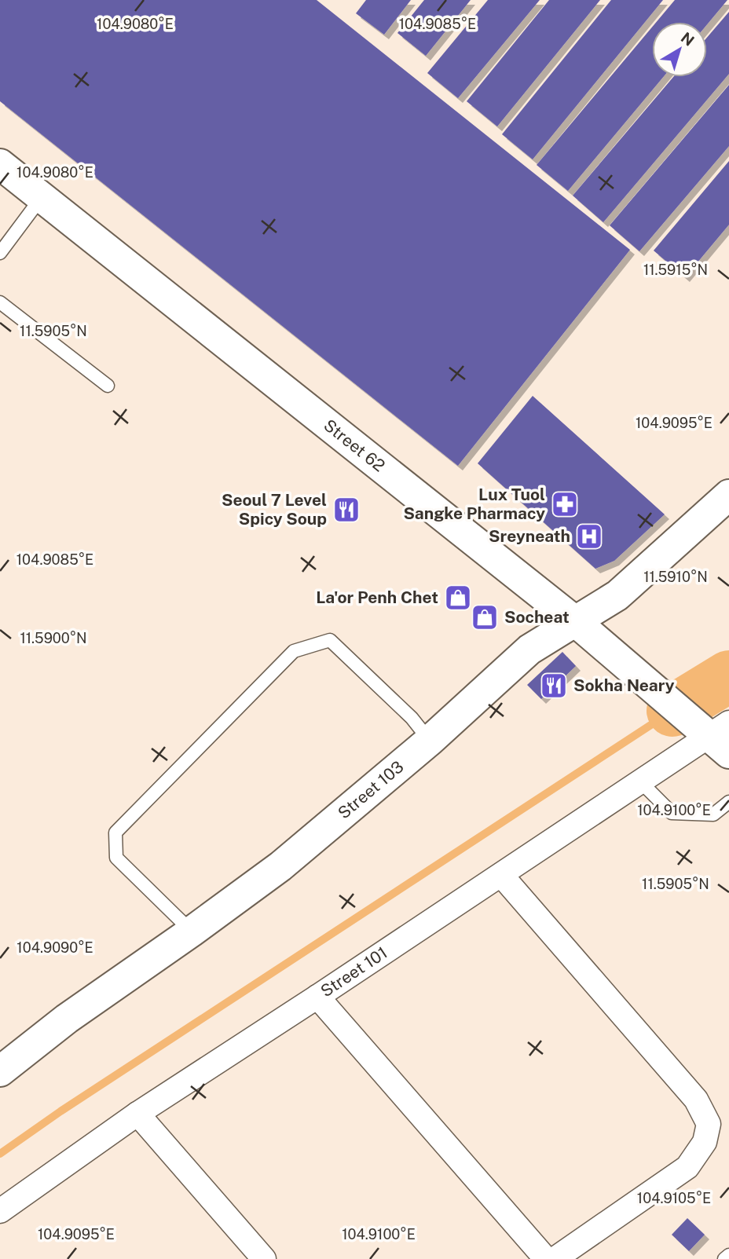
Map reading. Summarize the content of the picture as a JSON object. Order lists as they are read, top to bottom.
{
  "streets": {
    "street": ["Street 62", "Street 103", "Street 101"]
  },
  "crossings": [
    ["Street 62", "Street 103"],
    ["Street 62", "Street 101"]
  ],
  "places": {
    "pharmacy": ["Lux Tuol Sangke Pharmacy"],
    "restaurant": ["Seoul 7 Level Spicy Soup", "Sokha Neary"],
    "hospital": ["Sreyneath"],
    "shop": ["La'or Penh Chet", "Socheat"]
  },
  "north": "top right",
  "coordinates": [
    "104.9080°E",
    "104.9085°E",
    "11.5915°N",
    "11.5905°N",
    "104.9095°E",
    "11.5910°N",
    "11.5900°N",
    "104.9100°E",
    "104.9090°E",
    "104.9105°E"
  ]
}
